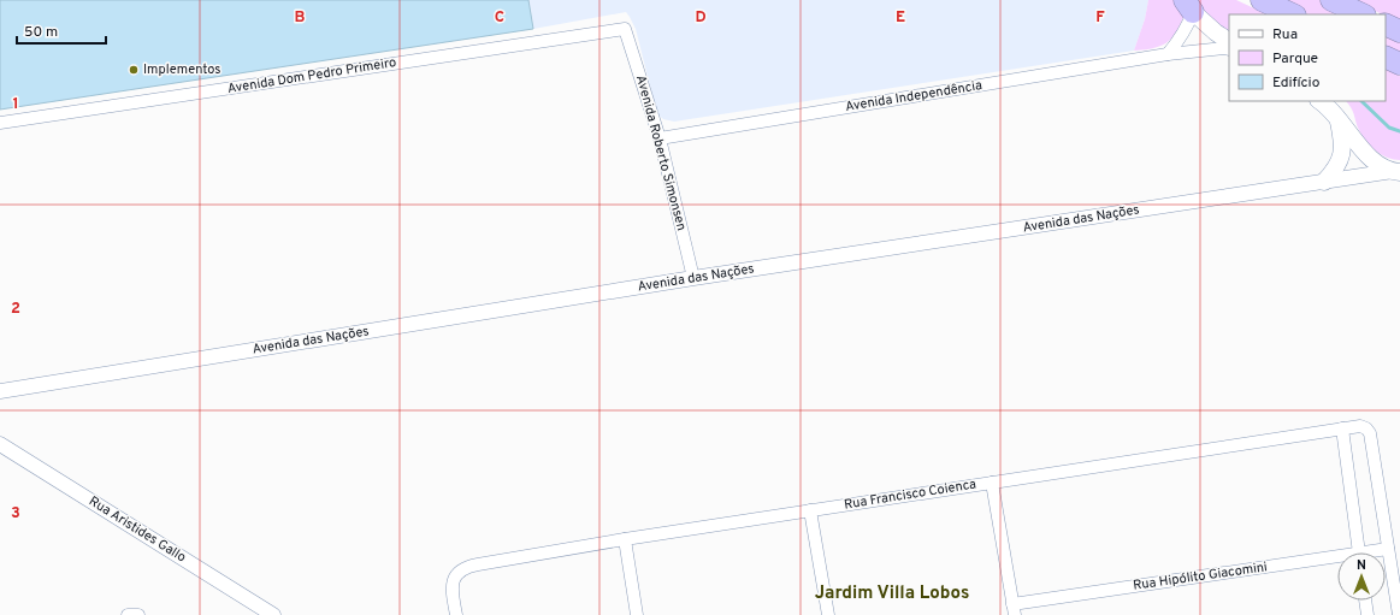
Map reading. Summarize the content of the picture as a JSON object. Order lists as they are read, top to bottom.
{
  "streets": {
    "street": [
      "Avenida Dom Pedro Primeiro",
      "Avenida Independência",
      "Avenida Roberto Simonsen",
      "Avenida das Nações",
      "Rua Francisco Coienca",
      "Rua Aristides Gallo",
      "Rua Hipólito Giacomini"
    ]
  },
  "crossings": [
    ["Avenida Dom Pedro Primeiro", "Avenida Roberto Simonsen"],
    ["Avenida Independência", "Avenida Roberto Simonsen"],
    ["Avenida Roberto Simonsen", "Avenida das Nações"],
    ["Rua Francisco Coienca", "Rua Hipólito Giacomini"]
  ],
  "districts": ["Jardim Villa Lobos"],
  "places": ["Implementos"],
  "legend": ["Rua", "Parque", "Edifício"],
  "scale_bar": "50 m",
  "north": "top",
  "grid": {
    "columns": [
      "B",
      "C",
      "D",
      "E",
      "F"
    ],
    "rows": ["1", "2", "3"]
  }
}
